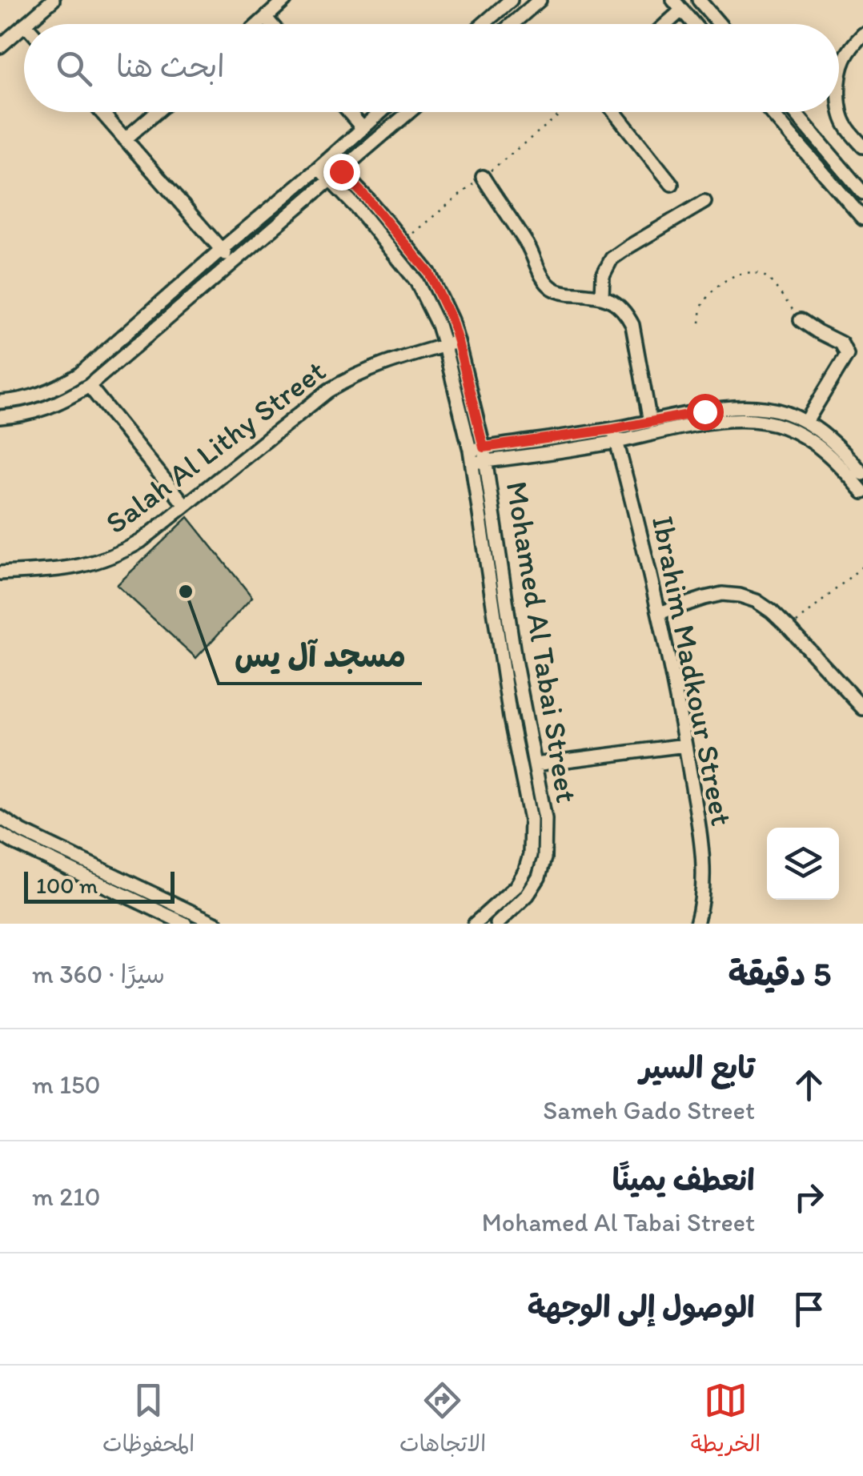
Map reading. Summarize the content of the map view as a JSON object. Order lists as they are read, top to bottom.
{
  "streets": {
    "street": ["Salah Al Lithy Street", "Mohamed Al Tabai Street", "Ibrahim Madkour Street"]
  },
  "crossings": [
    ["Salah Al Lithy Street", "Mohamed Al Tabai Street"]
  ],
  "places": ["مسجد آل يس"],
  "scale_bar": "100 m",
  "page": {
    "search": "ابحث هنا",
    "scale": "100 m",
    "heading": ["5 دقيقة", "سيرًا · 360 m"],
    "list": [
      ["تابع السير", "Sameh Gado Street", "150 m"],
      ["انعطف يمينًا", "Mohamed Al Tabai Street", "210 m"],
      "الوصول إلى الوجهة"
    ],
    "nav": ["الخريطة", "الاتجاهات", "المحفوظات"]
  }
}
